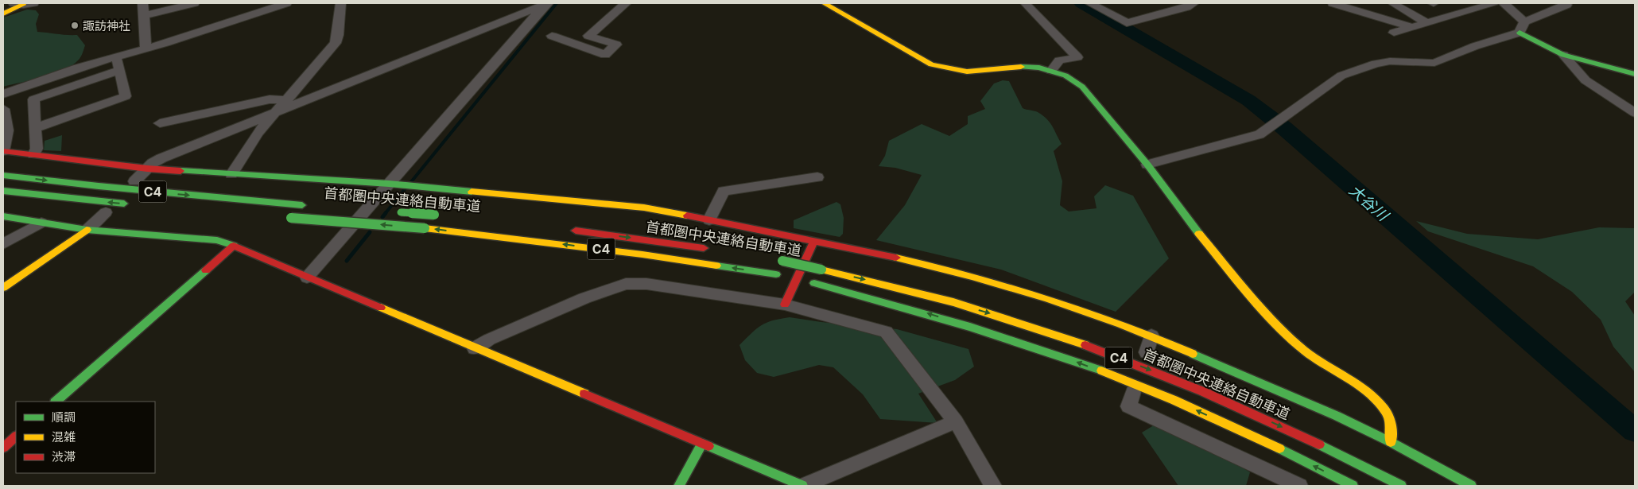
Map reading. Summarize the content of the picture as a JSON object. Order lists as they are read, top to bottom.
{
  "streets": {
    "main road": ["C4", "首都圏中央連絡自動車道"]
  },
  "water": ["大谷川"],
  "places": ["諏訪神社"],
  "legend": ["順調", "混雑", "渋滞"]
}
